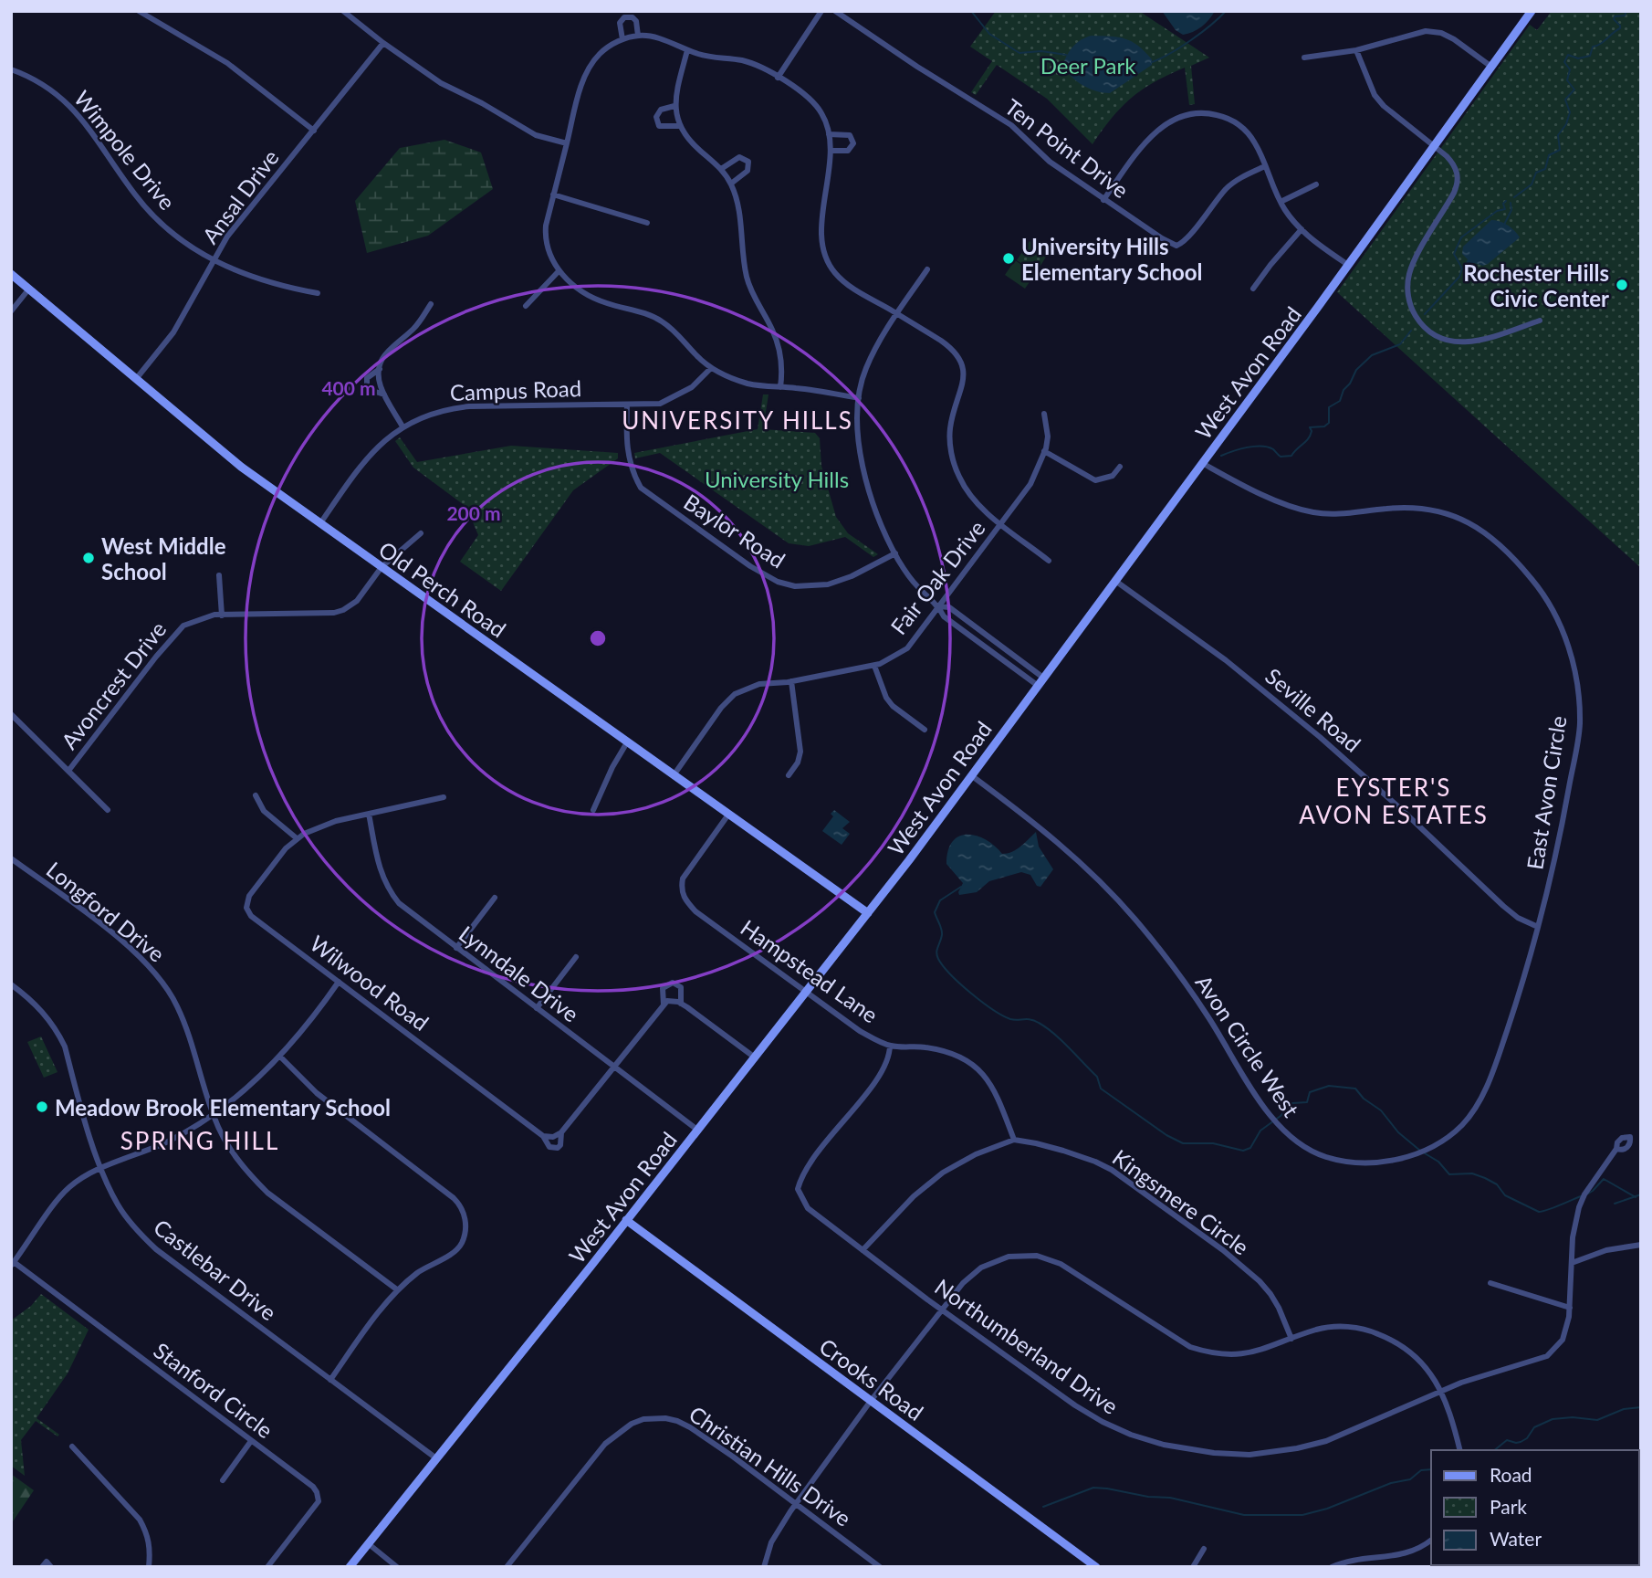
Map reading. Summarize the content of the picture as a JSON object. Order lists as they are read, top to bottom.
{
  "streets": {
    "street": [
      "Ten Point Drive",
      "Wimpole Drive",
      "Ansal Drive",
      "West Avon Road",
      "Campus Road",
      "Baylor Road",
      "Fair Oak Drive",
      "Old Perch Road",
      "Avoncrest Drive",
      "Seville Road",
      "East Avon Circle",
      "Longford Drive",
      "Hampstead Lane",
      "Lynndale Drive",
      "Wilwood Road",
      "Avon Circle West",
      "Kingsmere Circle",
      "Castlebar Drive",
      "Northumberland Drive",
      "Crooks Road",
      "Stanford Circle",
      "Christian Hills Drive"
    ]
  },
  "crossings": [
    ["Wimpole Drive", "Ansal Drive"],
    ["Ansal Drive", "Old Perch Road"],
    ["West Avon Road", "Old Perch Road"],
    ["West Avon Road", "Seville Road"],
    ["West Avon Road", "East Avon Circle"],
    ["West Avon Road", "Hampstead Lane"],
    ["West Avon Road", "Lynndale Drive"],
    ["West Avon Road", "Avon Circle West"],
    ["West Avon Road", "Castlebar Drive"],
    ["West Avon Road", "Crooks Road"],
    ["Campus Road", "Baylor Road"],
    ["Campus Road", "Old Perch Road"],
    ["Fair Oak Drive", "Old Perch Road"],
    ["Old Perch Road", "Avoncrest Drive"],
    ["Old Perch Road", "Hampstead Lane"],
    ["Seville Road", "East Avon Circle"],
    ["Seville Road", "Avon Circle West"],
    ["East Avon Circle", "Avon Circle West"],
    ["Hampstead Lane", "Kingsmere Circle"],
    ["Hampstead Lane", "Northumberland Drive"]
  ],
  "districts": ["UNIVERSITY HILLS", "EYSTER'S AVON ESTATES", "SPRING HILL"],
  "parks": ["Deer Park", "University Hills"],
  "places": [
    "University Hills Elementary School",
    "Rochester Hills Civic Center",
    "West Middle School",
    "Meadow Brook Elementary School"
  ],
  "legend": ["Road", "Park", "Water"],
  "rings": ["400 m", "200 m"]
}
